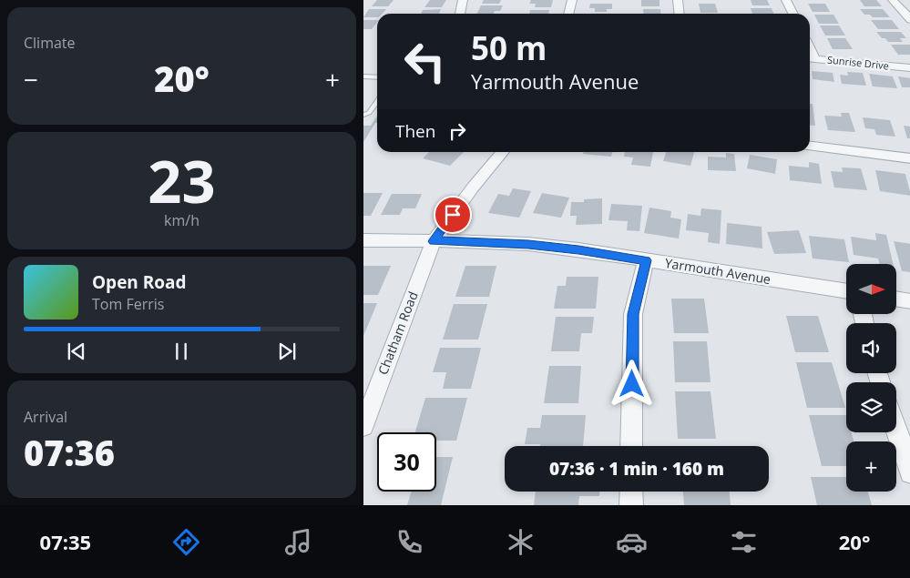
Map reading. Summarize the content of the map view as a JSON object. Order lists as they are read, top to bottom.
{
  "streets": {
    "street": ["Sunrise Drive", "Yarmouth Avenue", "Chatham Road"]
  },
  "crossings": [
    ["Yarmouth Avenue", "Chatham Road"]
  ],
  "north": "right",
  "page": {
    "tile": [
      "Climate",
      ["23", "km/h"],
      ["Arrival", "07:36"]
    ],
    "turn": ["50 m", "Yarmouth Avenue"],
    "heat": ["−", "20°", "+"],
    "then": "Then",
    "map_buttons": "+",
    "song": ["Open Road", "Tom Ferris"],
    "limit": "30",
    "trip": "07:36 · 1 min · 160 m",
    "tabs": ["07:35", "20°"]
  }
}
